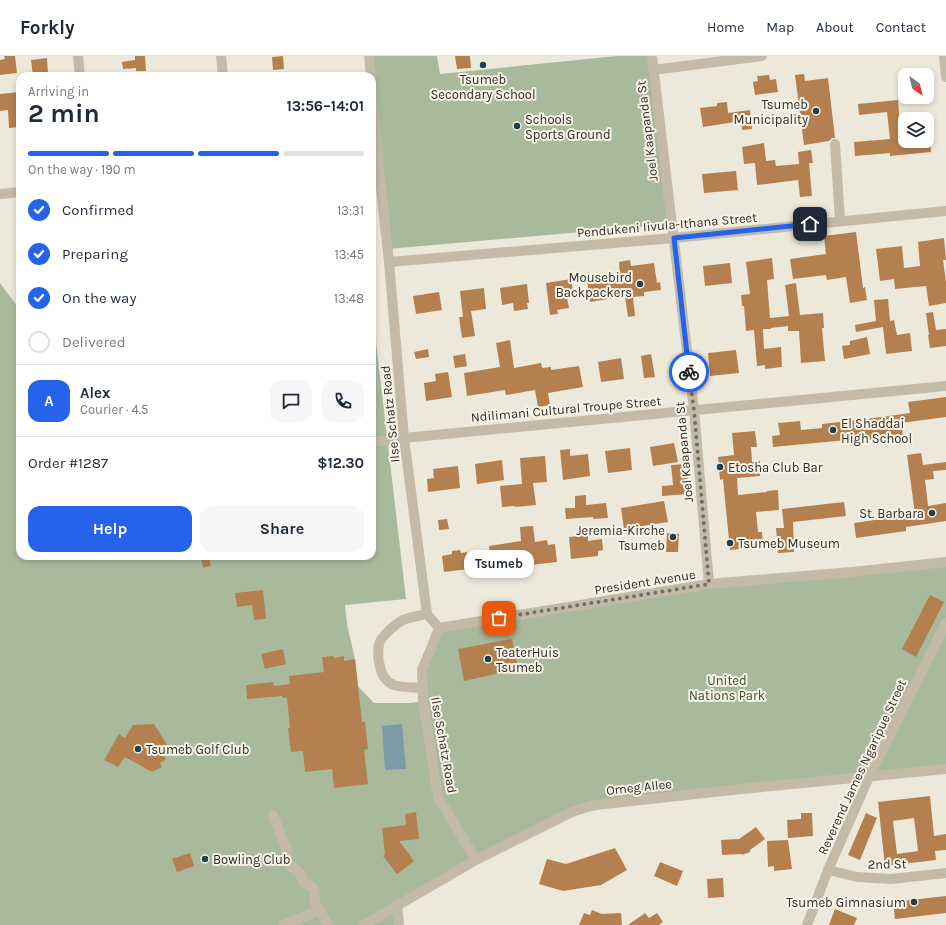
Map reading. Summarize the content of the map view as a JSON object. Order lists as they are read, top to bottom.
{
  "streets": {
    "street": [
      "Joel Kaapanda St",
      "Pendukeni Iivula-Ithana Street",
      "Ndilimani Cultural Troupe Street",
      "Ilse Schatz Road",
      "President Avenue",
      "Reverend James Ngaripue Street",
      "Omeg Allee",
      "2nd St"
    ]
  },
  "crossings": [
    ["Joel Kaapanda St", "Pendukeni Iivula-Ithana Street"],
    ["Joel Kaapanda St", "Ndilimani Cultural Troupe Street"],
    ["Joel Kaapanda St", "President Avenue"],
    ["Pendukeni Iivula-Ithana Street", "Ilse Schatz Road"],
    ["Ndilimani Cultural Troupe Street", "Ilse Schatz Road"],
    ["Ilse Schatz Road", "President Avenue"],
    ["Ilse Schatz Road", "Omeg Allee"],
    ["Reverend James Ngaripue Street", "Omeg Allee"],
    ["Reverend James Ngaripue Street", "2nd St"]
  ],
  "parks": ["United Nations Park"],
  "places": [
    "Tsumeb Secondary School",
    "Tsumeb Municipality",
    "Schools Sports Ground",
    "Mousebird Backpackers",
    "El Shaddai High School",
    "Etosha Club Bar",
    "St. Barbara",
    "Jeremia-Kirche Tsumeb",
    "Tsumeb Museum",
    "Tsumeb",
    "TeaterHuis Tsumeb",
    "Tsumeb Golf Club",
    "Bowling Club",
    "Tsumeb Gimnasium"
  ],
  "north": "bottom right",
  "page": {
    "header": "Forkly",
    "nav": [
      "Home",
      "Map",
      "About",
      "Contact"
    ],
    "heading": ["2 min", "Arriving in", "13:56–14:01"],
    "panel": [
      "Alex",
      "Courier · 4.5",
      "Order #1287",
      "$12.30"
    ],
    "bar": "On the way · 190 m",
    "list": [
      ["Confirmed", "13:31"],
      ["Preparing", "13:45"],
      ["On the way", "13:48"],
      "Delivered"
    ],
    "round": "A",
    "buttons": ["Help", "Share"],
    "bubble": "Tsumeb"
  }
}
